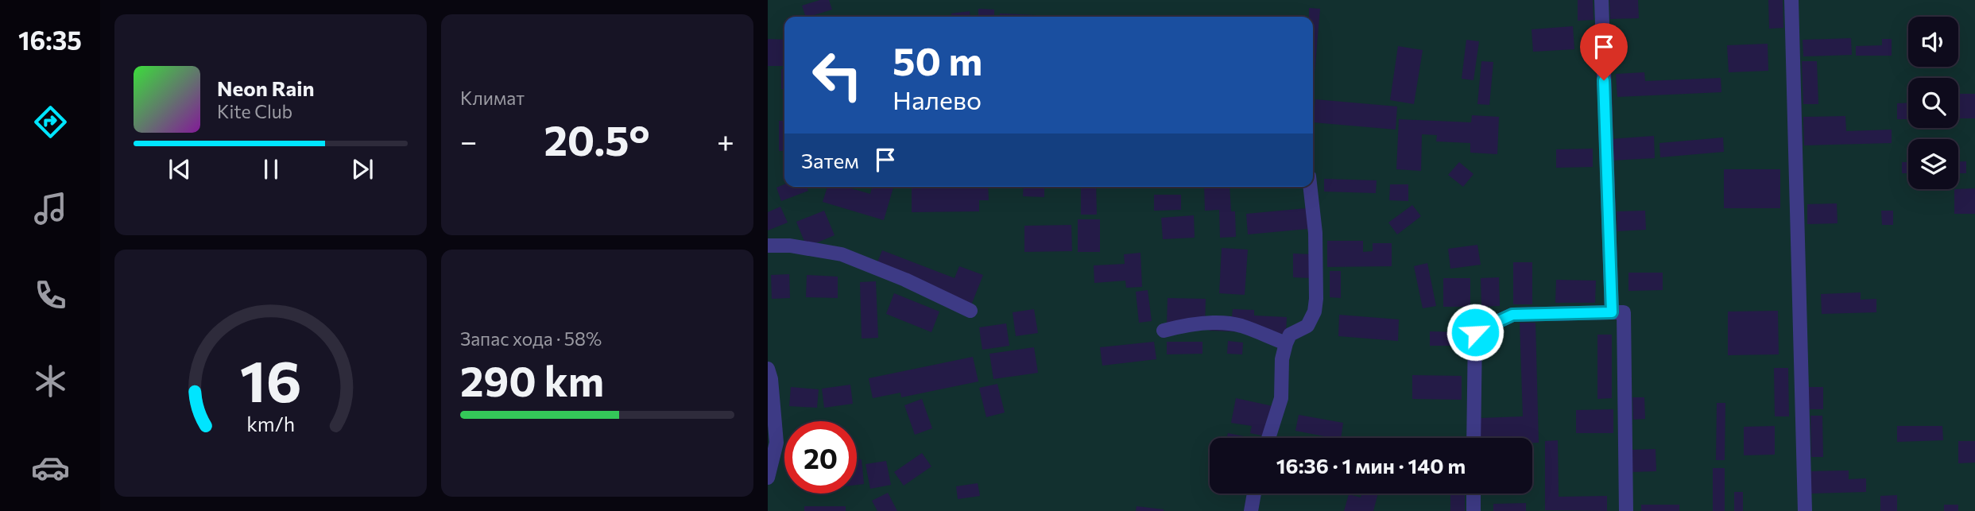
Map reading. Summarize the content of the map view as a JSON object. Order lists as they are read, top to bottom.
{
  "page": {
    "tabs": "16:35",
    "tile": [
      "Климат",
      ["Запас хода · 58%", "290 km"]
    ],
    "turn": ["50 m", "Налево"],
    "song": ["Neon Rain", "Kite Club"],
    "heat": ["−", "20.5°", "+"],
    "then": "Затем",
    "limit": "20",
    "trip": "16:36 · 1 мин · 140 m",
    "gauge": ["16", "km/h"]
  }
}
